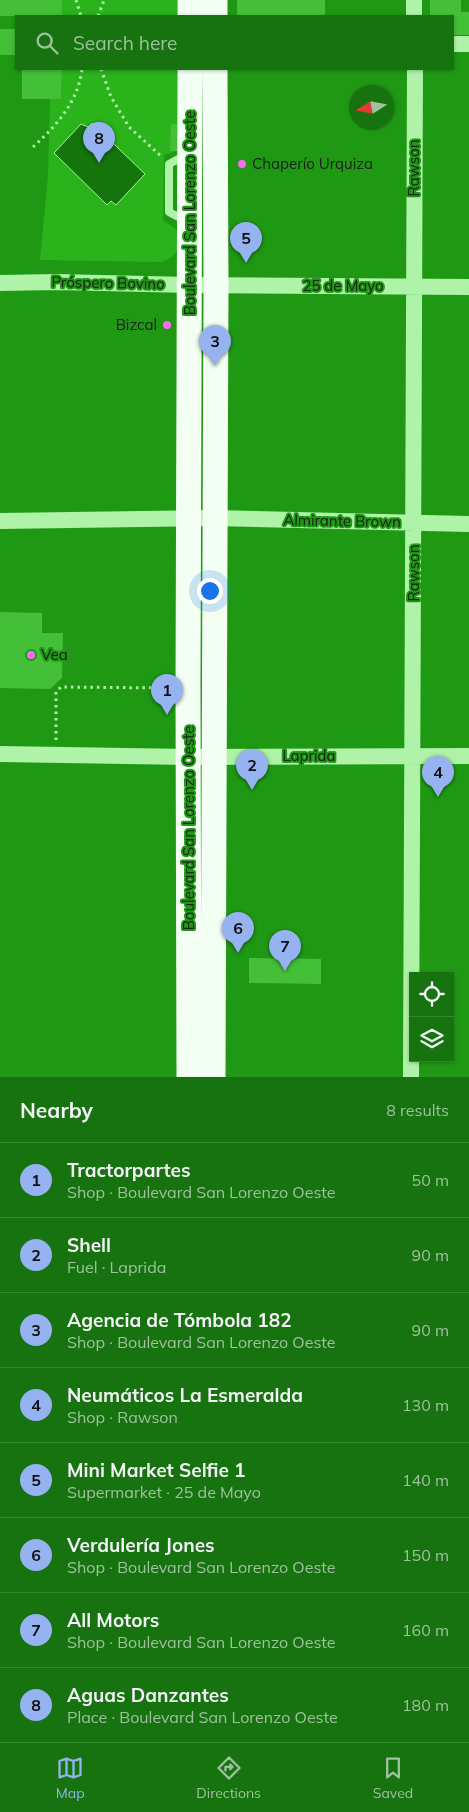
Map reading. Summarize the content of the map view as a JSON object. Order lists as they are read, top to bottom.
{
  "streets": {
    "main road": ["Boulevard San Lorenzo Oeste"],
    "street": [
      "Rawson",
      "Próspero Bovino",
      "25 de Mayo",
      "Almirante Brown",
      "Laprida"
    ]
  },
  "crossings": [
    ["Rawson", "25 de Mayo"],
    ["Rawson", "Almirante Brown"],
    ["Rawson", "Laprida"],
    ["Boulevard San Lorenzo Oeste", "Próspero Bovino"],
    ["Boulevard San Lorenzo Oeste", "25 de Mayo"],
    ["Boulevard San Lorenzo Oeste", "Almirante Brown"],
    ["Boulevard San Lorenzo Oeste", "Laprida"],
    ["Próspero Bovino", "25 de Mayo"]
  ],
  "places": ["Chaperío Urquiza", "Bizcal", "Vea"],
  "north": "left",
  "page": {
    "search": "Search here",
    "pins": [
      "8",
      "5",
      "3",
      "1",
      "2",
      "4",
      "6",
      "7"
    ],
    "heading": ["Nearby", "8 results"],
    "list": [
      {
        "mark": "1",
        "name": "Tractorpartes",
        "note": "Shop · Boulevard San Lorenzo Oeste",
        "value": "50 m"
      },
      {
        "mark": "2",
        "name": "Shell",
        "note": "Fuel · Laprida",
        "value": "90 m"
      },
      {
        "mark": "3",
        "name": "Agencia de Tómbola 182",
        "note": "Shop · Boulevard San Lorenzo Oeste",
        "value": "90 m"
      },
      {
        "mark": "4",
        "name": "Neumáticos La Esmeralda",
        "note": "Shop · Rawson",
        "value": "130 m"
      },
      {
        "mark": "5",
        "name": "Mini Market Selfie 1",
        "note": "Supermarket · 25 de Mayo",
        "value": "140 m"
      },
      {
        "mark": "6",
        "name": "Verdulería Jones",
        "note": "Shop · Boulevard San Lorenzo Oeste",
        "value": "150 m"
      },
      {
        "mark": "7",
        "name": "All Motors",
        "note": "Shop · Boulevard San Lorenzo Oeste",
        "value": "160 m"
      },
      {
        "mark": "8",
        "name": "Aguas Danzantes",
        "note": "Place · Boulevard San Lorenzo Oeste",
        "value": "180 m"
      }
    ],
    "nav": ["Map", "Directions", "Saved"]
  }
}
